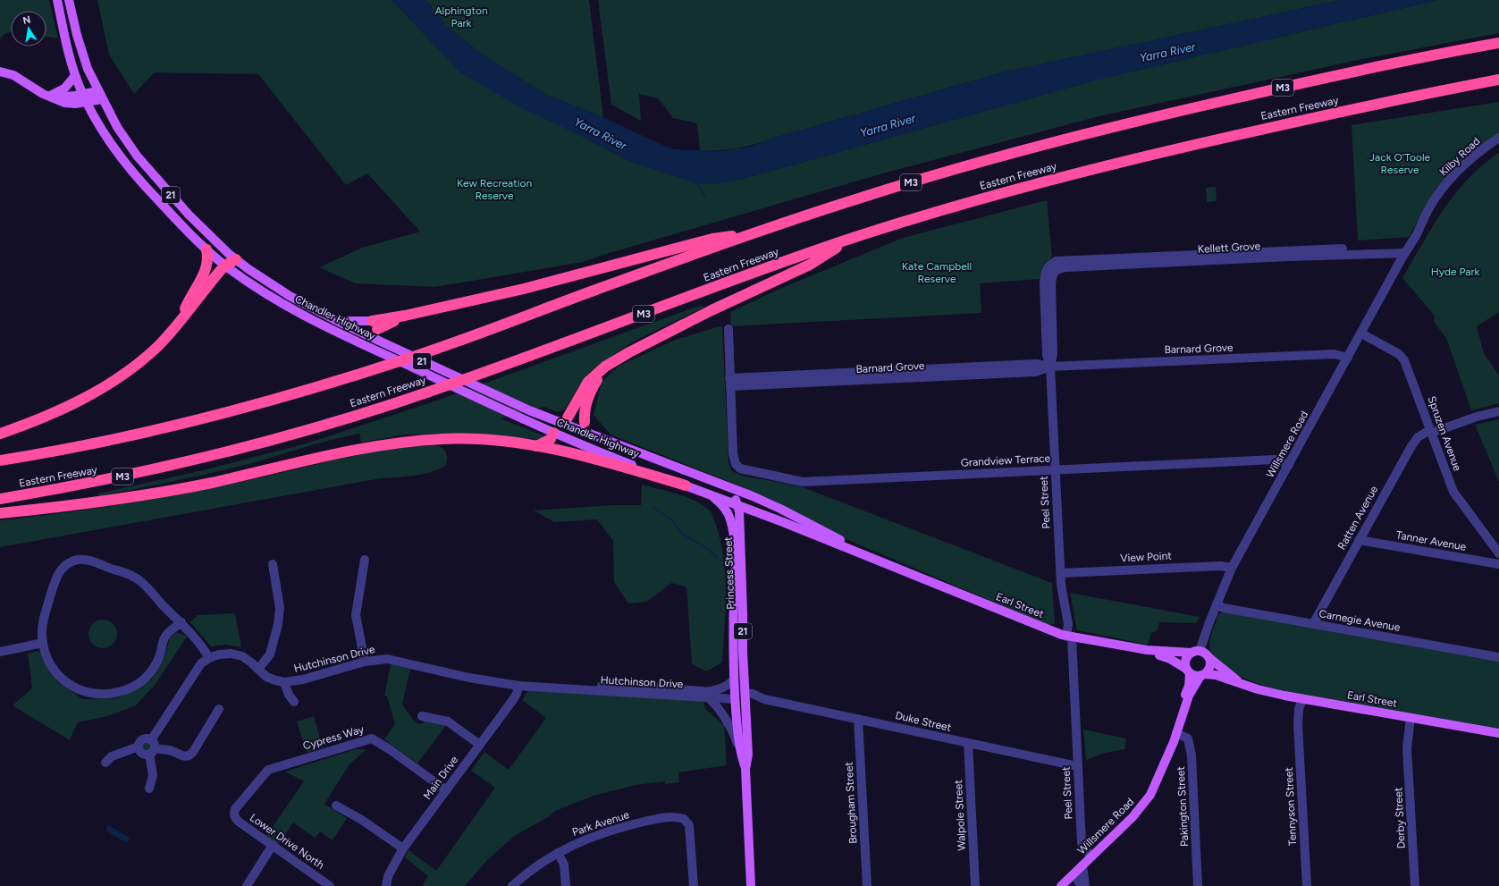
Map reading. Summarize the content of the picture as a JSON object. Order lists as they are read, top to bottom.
{
  "streets": {
    "highway": ["M3", "Eastern Freeway"],
    "main road": [
      "21",
      "Chandler Highway",
      "Willsmere Road",
      "Princess Street",
      "Earl Street"
    ],
    "street": [
      "Kilby Road",
      "Kellett Grove",
      "Barnard Grove",
      "Spruzen Avenue",
      "Grandview Terrace",
      "Peel Street",
      "Ratten Avenue",
      "Tanner Avenue",
      "View Point",
      "Carnegie Avenue",
      "Hutchinson Drive",
      "Duke Street",
      "Cypress Way",
      "Main Drive",
      "Brougham Street",
      "Pakington Street",
      "Tennyson Street",
      "Walpole Street",
      "Derby Street",
      "Park Avenue",
      "Lower Drive North"
    ]
  },
  "crossings": [
    ["Kilby Road", "Kellett Grove"],
    ["Kilby Road", "Willsmere Road"],
    ["Kellett Grove", "Willsmere Road"],
    ["Kellett Grove", "Peel Street"],
    ["Chandler Highway", "Princess Street"],
    ["Chandler Highway", "Earl Street"],
    ["Barnard Grove", "Willsmere Road"],
    ["Barnard Grove", "Grandview Terrace"],
    ["Barnard Grove", "Peel Street"],
    ["Spruzen Avenue", "Willsmere Road"],
    ["Spruzen Avenue", "Ratten Avenue"],
    ["Willsmere Road", "Grandview Terrace"],
    ["Willsmere Road", "Peel Street"],
    ["Willsmere Road", "View Point"],
    ["Willsmere Road", "Earl Street"],
    ["Willsmere Road", "Carnegie Avenue"],
    ["Willsmere Road", "Pakington Street"],
    ["Grandview Terrace", "Peel Street"],
    ["Peel Street", "View Point"],
    ["Peel Street", "Earl Street"],
    ["Peel Street", "Duke Street"],
    ["Ratten Avenue", "Tanner Avenue"],
    ["Ratten Avenue", "Carnegie Avenue"],
    ["Princess Street", "Earl Street"],
    ["Princess Street", "Hutchinson Drive"],
    ["Princess Street", "Duke Street"],
    ["Earl Street", "Tennyson Street"],
    ["Earl Street", "Derby Street"],
    ["Hutchinson Drive", "Main Drive"],
    ["Duke Street", "Brougham Street"],
    ["Duke Street", "Walpole Street"],
    ["Cypress Way", "Main Drive"],
    ["Cypress Way", "Lower Drive North"]
  ],
  "water": ["Yarra River"],
  "parks": [
    "Alphington Park",
    "Jack O'Toole Reserve",
    "Kew Recreation Reserve",
    "Kate Campbell Reserve",
    "Hyde Park"
  ],
  "north": "top"
}
